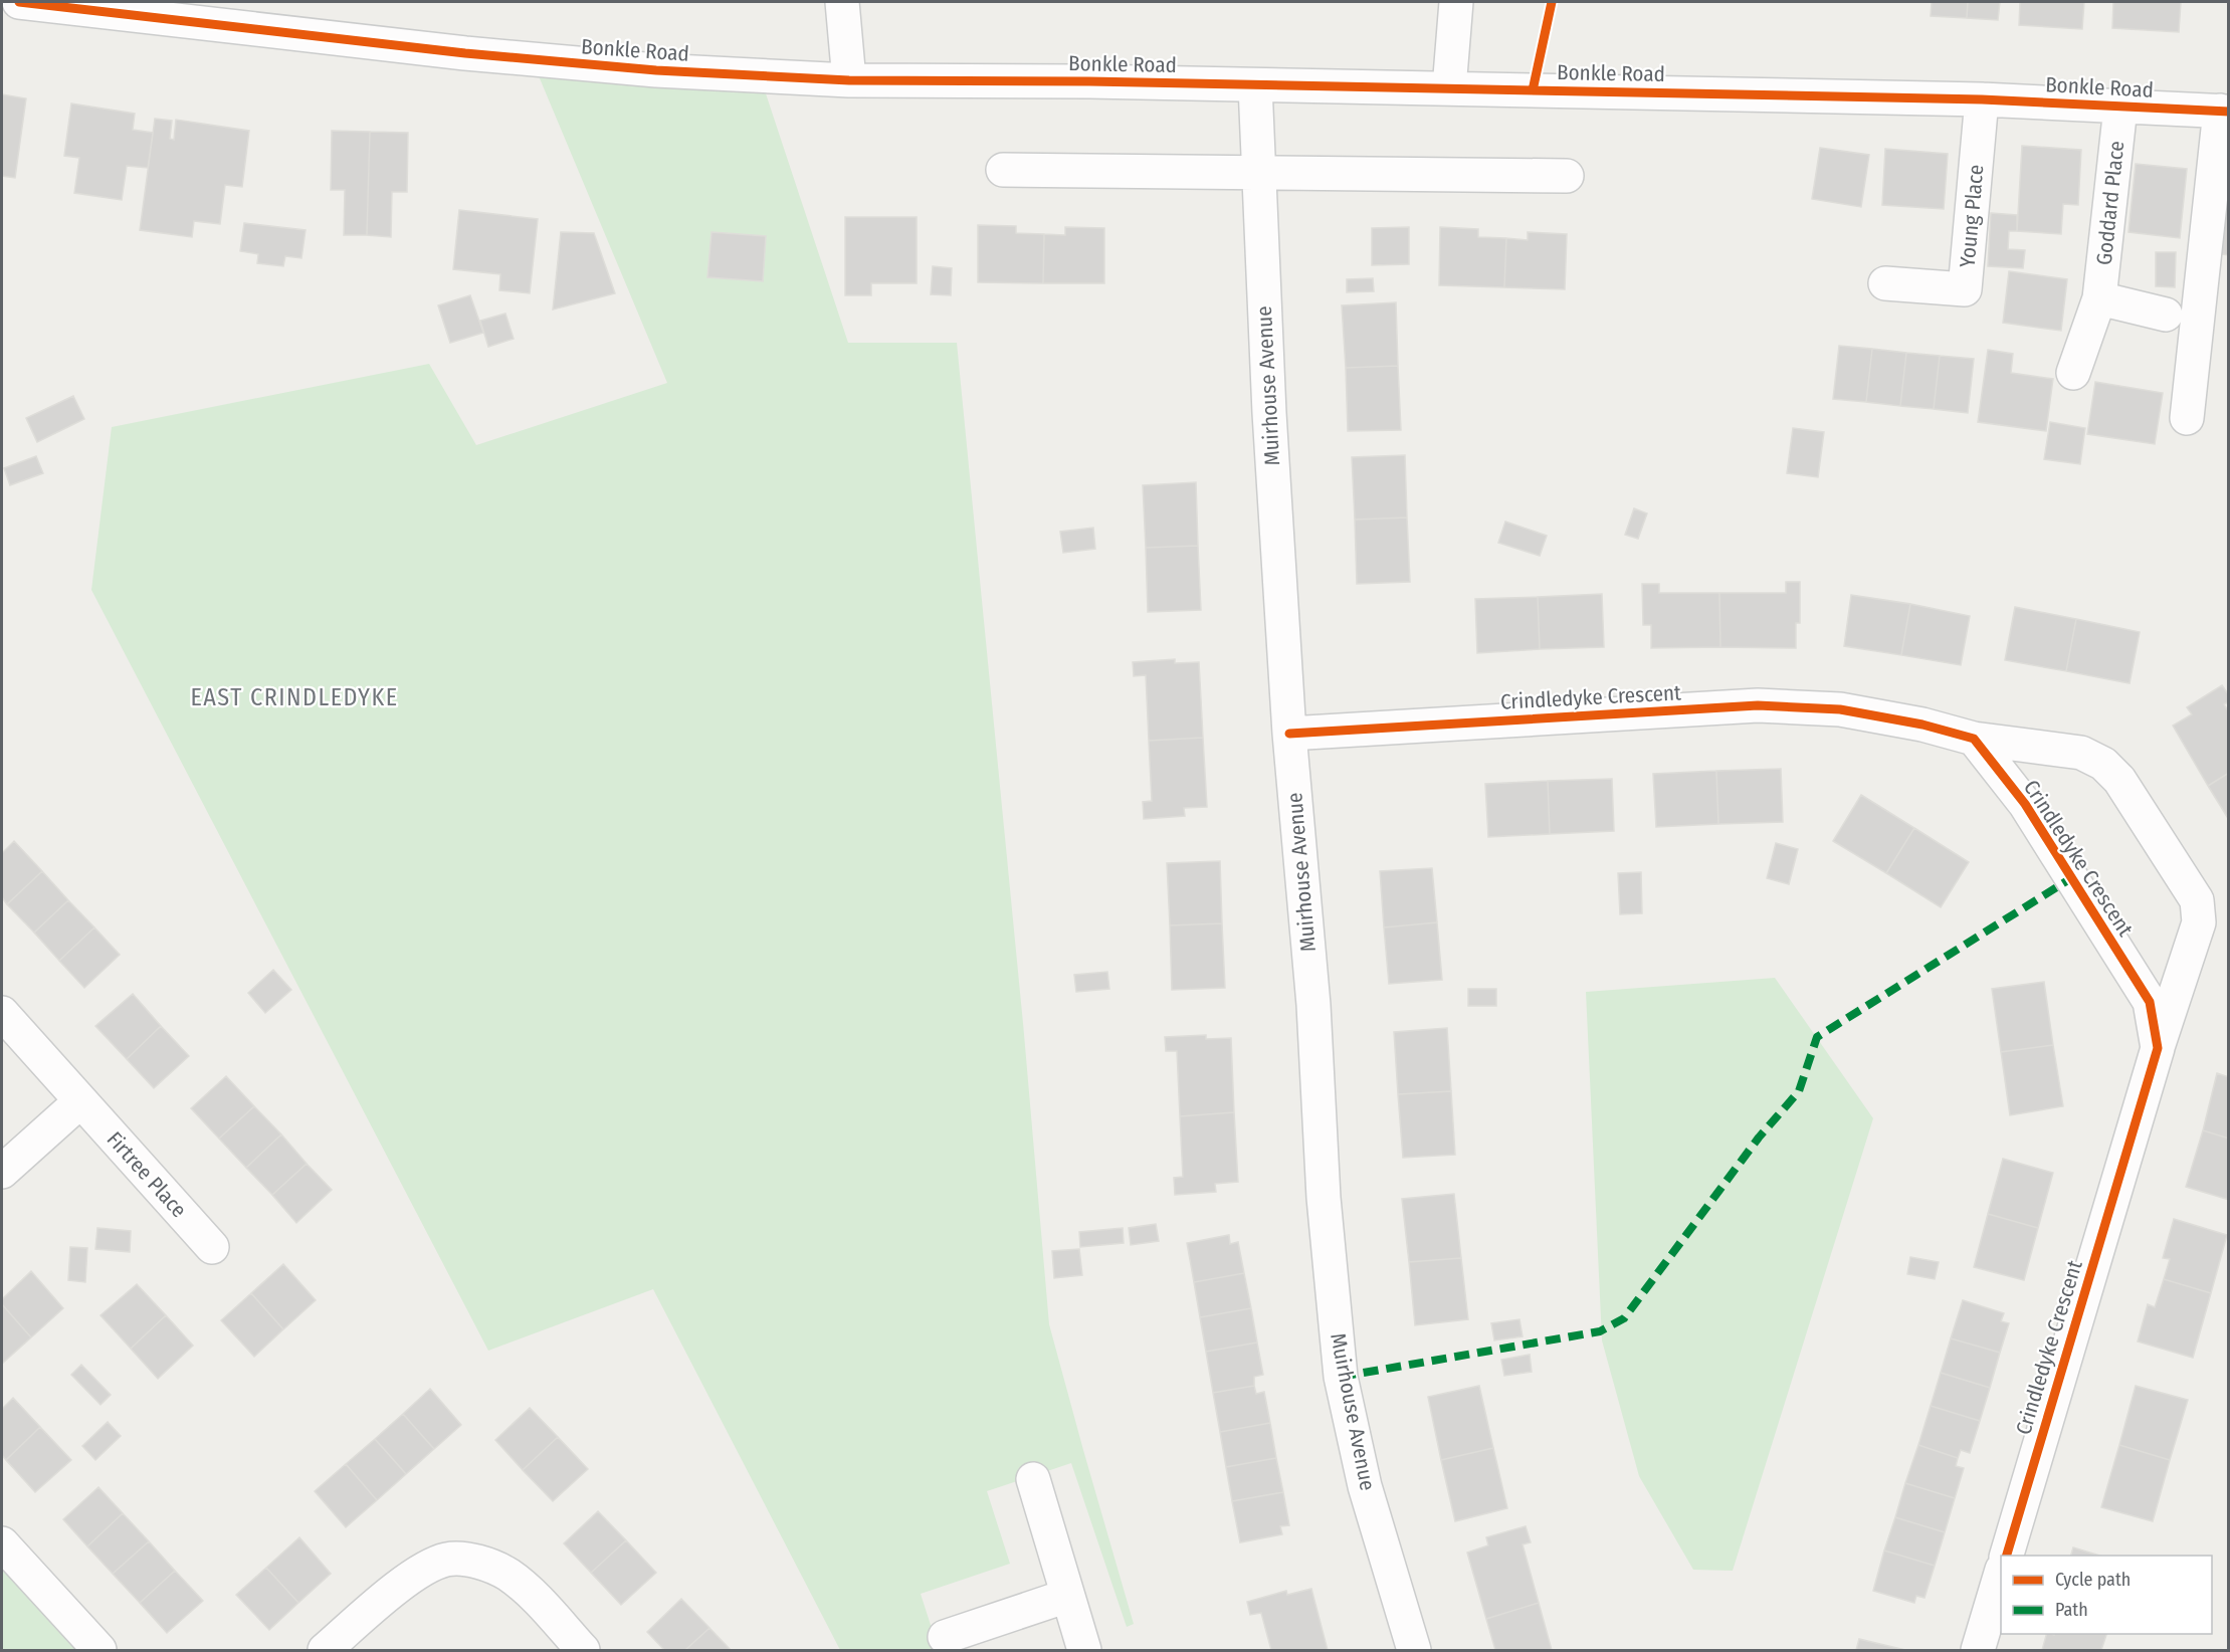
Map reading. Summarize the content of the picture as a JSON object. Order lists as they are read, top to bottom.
{
  "streets": {
    "street": [
      "Bonkle Road",
      "Goddard Place",
      "Young Place",
      "Muirhouse Avenue",
      "Crindledyke Crescent",
      "Firtree Place"
    ]
  },
  "crossings": [
    ["Bonkle Road", "Goddard Place"],
    ["Bonkle Road", "Young Place"],
    ["Bonkle Road", "Muirhouse Avenue"],
    ["Muirhouse Avenue", "Crindledyke Crescent"]
  ],
  "districts": ["EAST CRINDLEDYKE"],
  "legend": ["Cycle path", "Path"]
}
